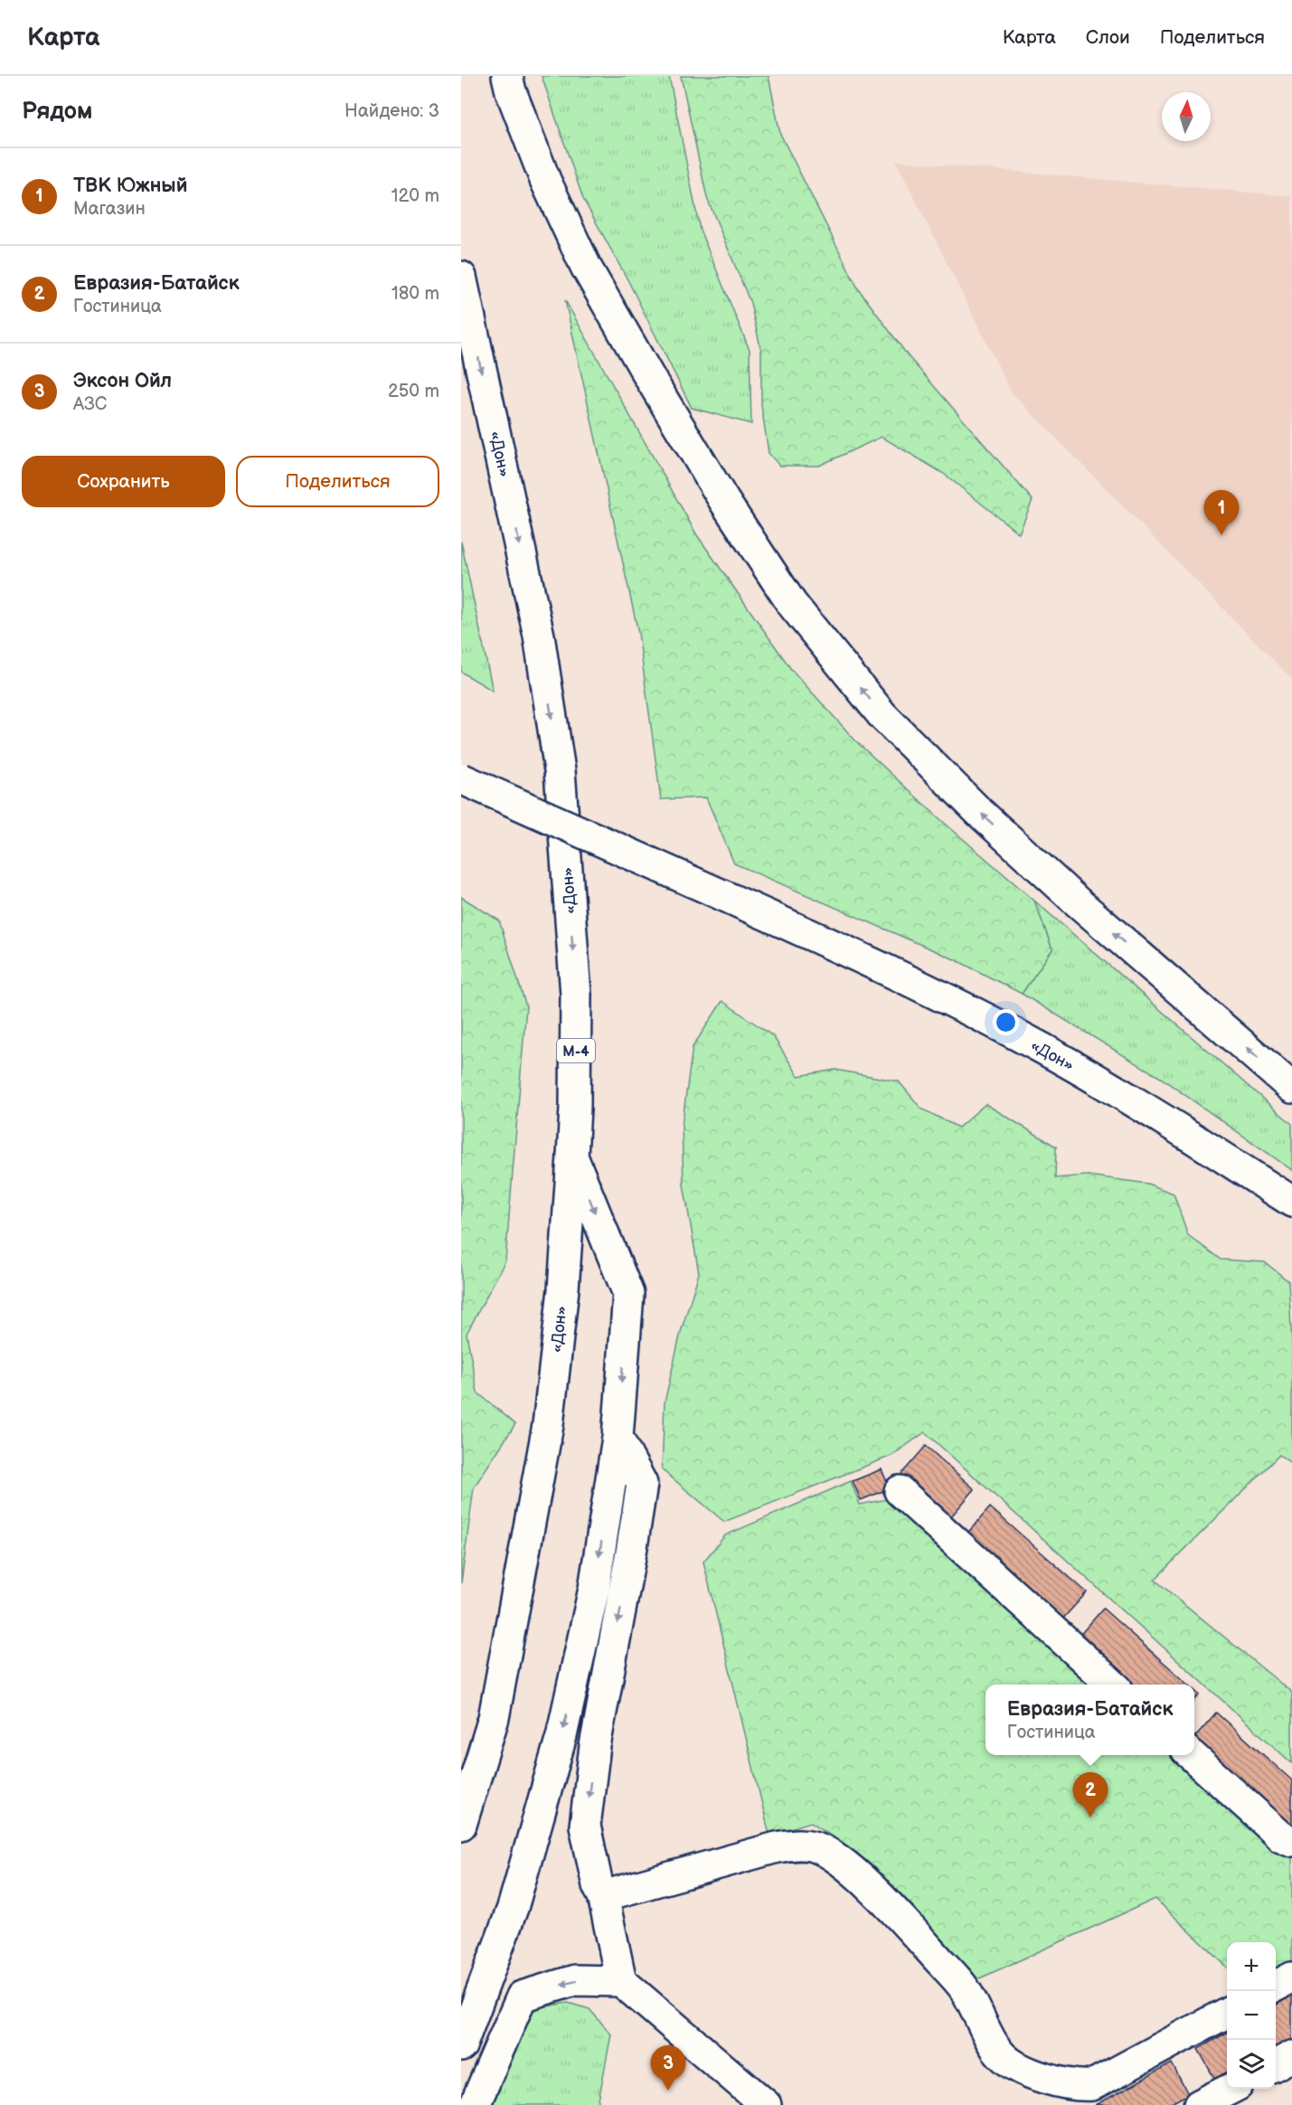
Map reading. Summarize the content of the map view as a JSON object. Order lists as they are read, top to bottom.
{
  "streets": {
    "main road": ["«Дон»", "М-4"]
  },
  "one_way": ["«Дон»"],
  "north": "top",
  "page": {
    "header": "Карта",
    "nav": ["Карта", "Слои", "Поделиться"],
    "heading": ["Рядом", "Найдено: 3"],
    "list": [
      {
        "mark": "1",
        "name": "ТВК Южный",
        "note": "Магазин",
        "value": "120 m"
      },
      {
        "mark": "2",
        "name": "Евразия-Батайск",
        "note": "Гостиница",
        "value": "180 m"
      },
      {
        "mark": "3",
        "name": "Эксон Ойл",
        "note": "АЗС",
        "value": "250 m"
      }
    ],
    "buttons": ["Сохранить", "Поделиться"],
    "pins": ["1", "2", "3"],
    "popup": ["Евразия-Батайск", "Гостиница"],
    "map_buttons": ["+", "−"]
  }
}
